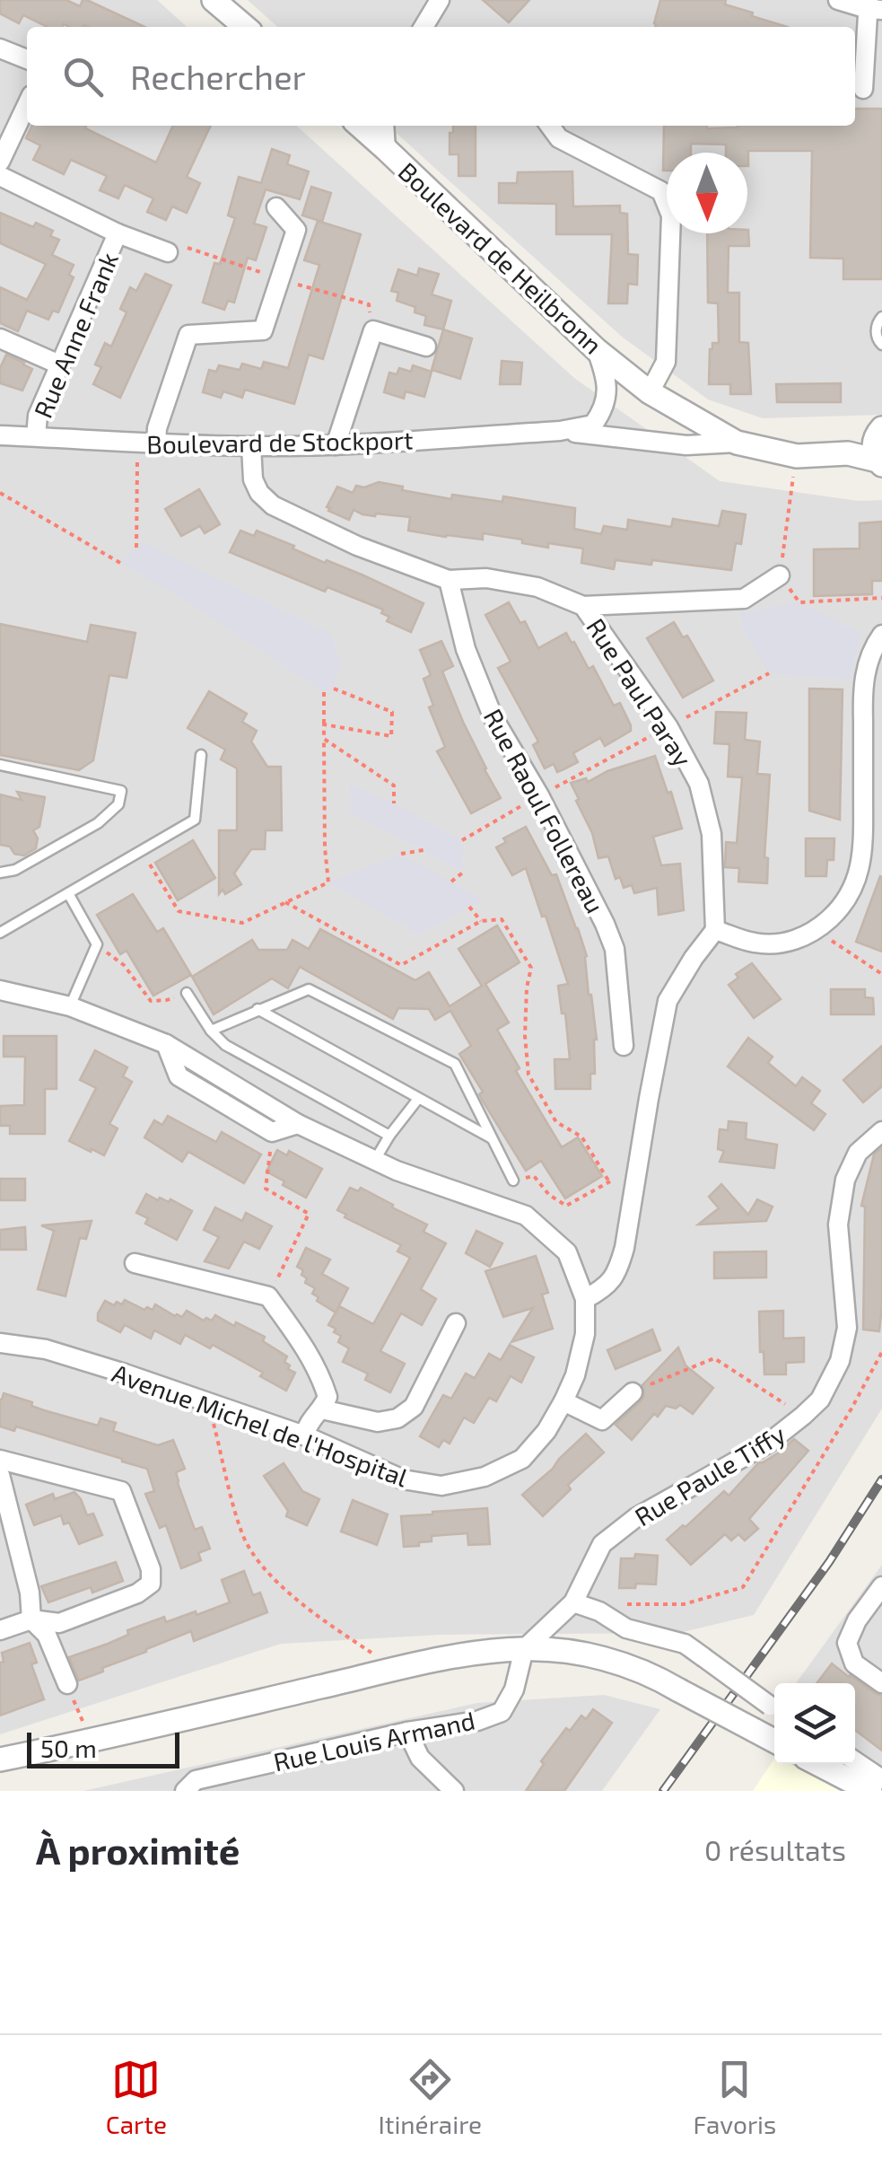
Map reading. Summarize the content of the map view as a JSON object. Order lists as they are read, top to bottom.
{
  "streets": {
    "street": [
      "Boulevard de Heilbronn",
      "Rue Anne Frank",
      "Boulevard de Stockport",
      "Rue Paul Paray",
      "Rue Raoul Follereau",
      "Avenue Michel de l'Hospital",
      "Rue Paule Tiffy",
      "Rue Louis Armand"
    ]
  },
  "crossings": [
    ["Boulevard de Heilbronn", "Boulevard de Stockport"],
    ["Rue Anne Frank", "Boulevard de Stockport"],
    ["Boulevard de Stockport", "Rue Paul Paray"],
    ["Rue Paul Paray", "Rue Raoul Follereau"],
    ["Rue Paule Tiffy", "Rue Louis Armand"]
  ],
  "scale_bar": "50 m",
  "north": "bottom",
  "page": {
    "search": "Rechercher",
    "scale": "50 m",
    "heading": ["À proximité", "0 résultats"],
    "nav": ["Carte", "Itinéraire", "Favoris"]
  }
}
